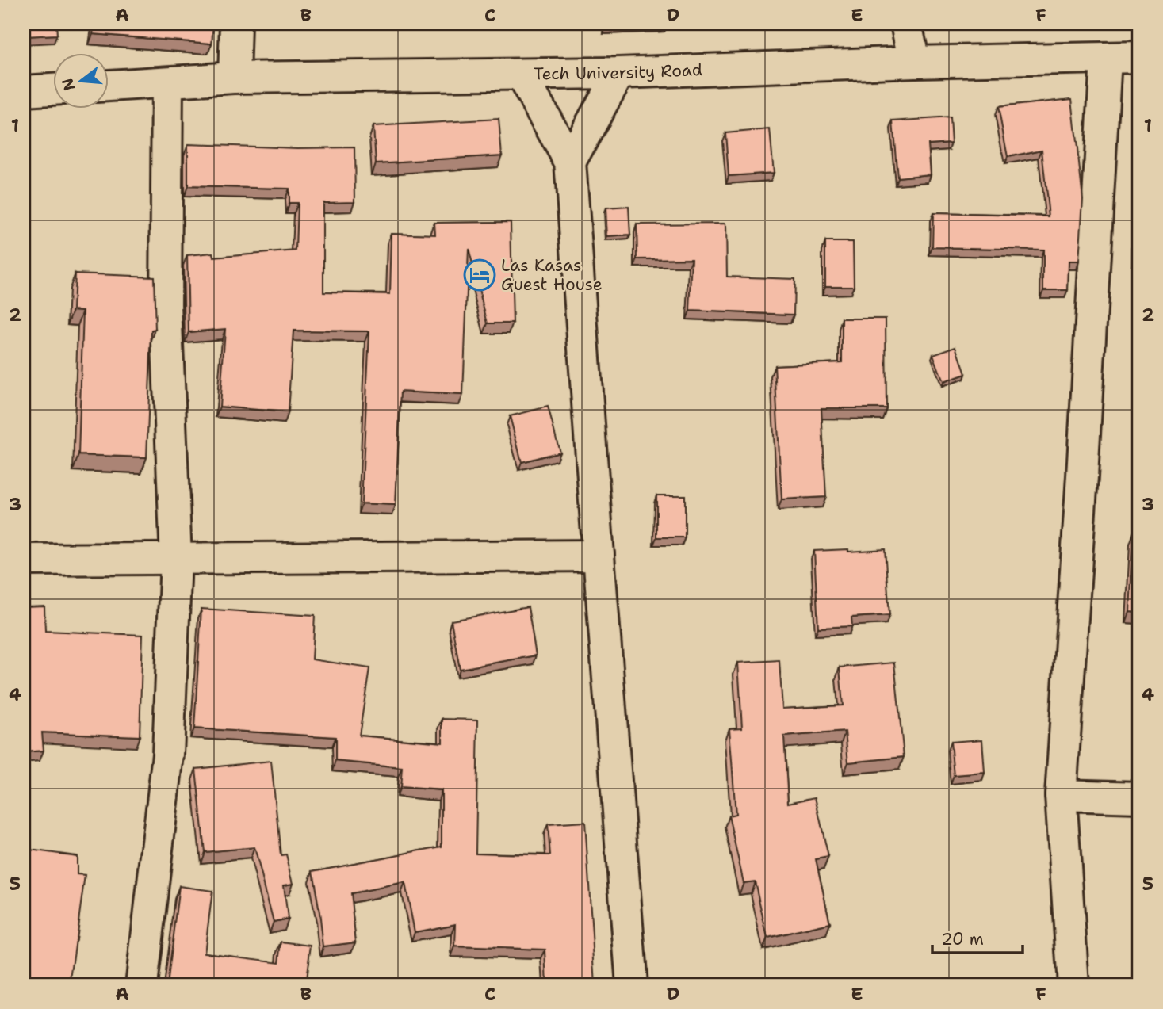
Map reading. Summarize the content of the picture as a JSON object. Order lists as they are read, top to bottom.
{
  "streets": {
    "street": ["Tech University Road"]
  },
  "places": {
    "hotel": ["Las Kasas Guest House"]
  },
  "scale_bar": "20 m",
  "north": "left",
  "grid": {
    "columns": [
      "A",
      "B",
      "C",
      "D",
      "E",
      "F"
    ],
    "rows": [
      "1",
      "2",
      "3",
      "4",
      "5"
    ]
  }
}
